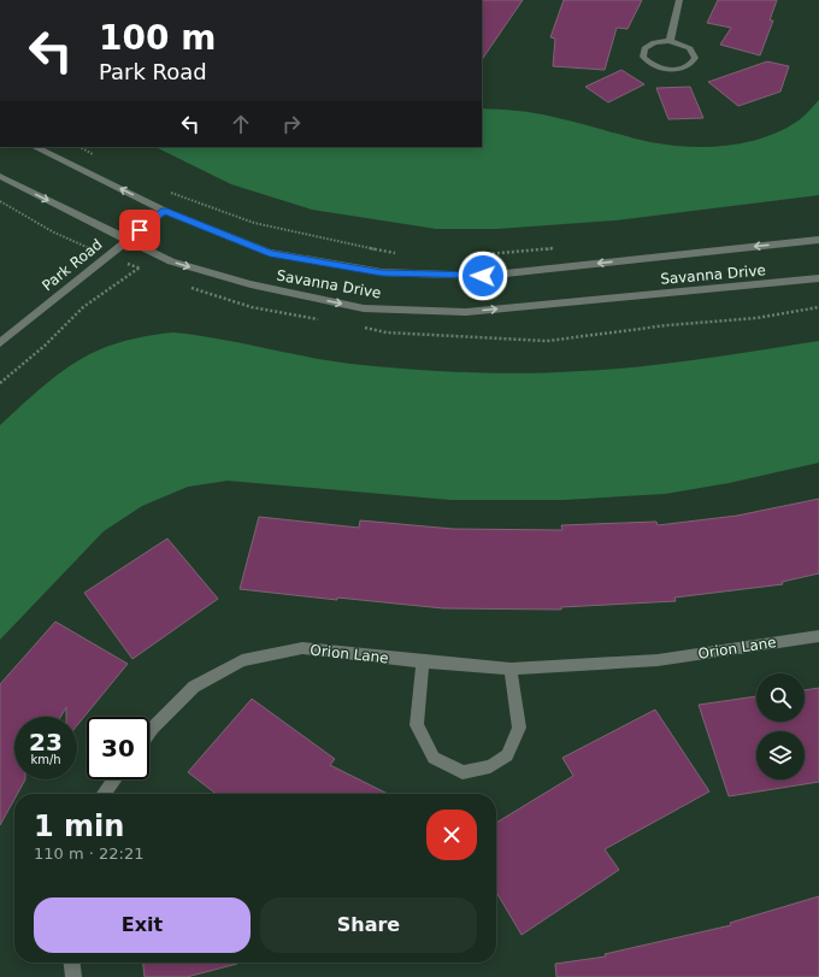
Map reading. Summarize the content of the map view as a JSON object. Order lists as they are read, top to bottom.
{
  "streets": {
    "street": ["Park Road", "Savanna Drive", "Orion Lane"]
  },
  "crossings": [
    ["Park Road", "Savanna Drive"]
  ],
  "page": {
    "turn": ["100 m", "Park Road"],
    "speed": "23 km/h",
    "limit": "30",
    "heading": ["1 min", "110 m · 22:21"],
    "buttons": ["Exit", "Share"]
  }
}
